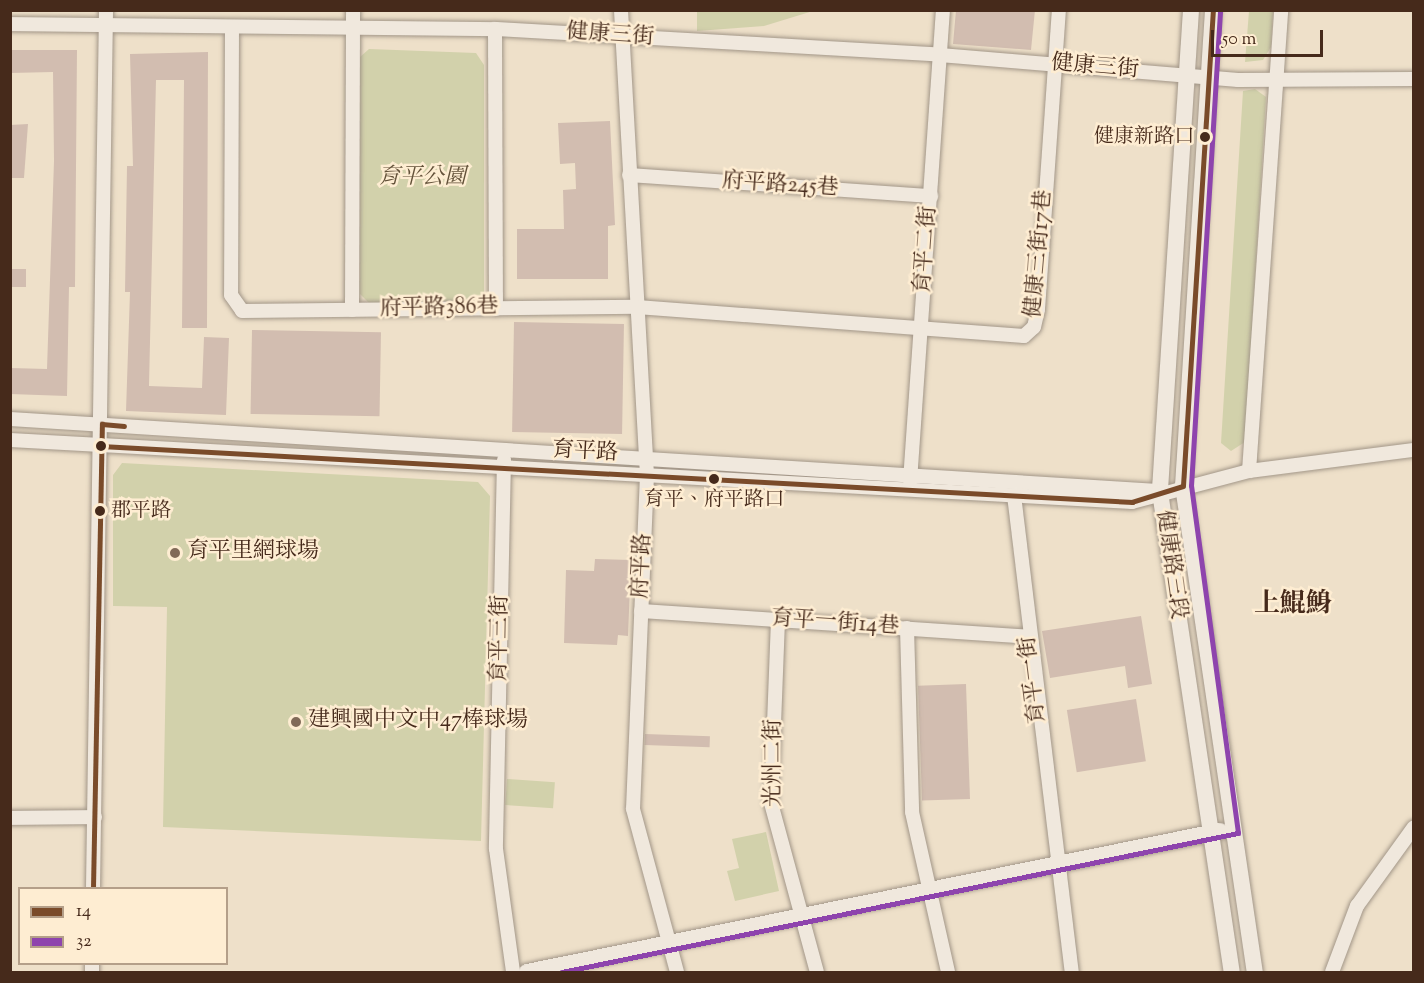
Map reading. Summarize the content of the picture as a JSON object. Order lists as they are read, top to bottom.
{
  "streets": {
    "street": [
      "健康三街",
      "府平路245巷",
      "育平二街",
      "健康三街17巷",
      "府平路386巷",
      "育平路",
      "健康路三段",
      "府平路",
      "育平一街14巷",
      "育平三街",
      "育平一街",
      "光州二街"
    ]
  },
  "crossings": [
    ["健康三街", "育平二街"],
    ["健康三街", "健康三街17巷"],
    ["健康三街", "府平路386巷"],
    ["健康三街", "健康路三段"],
    ["健康三街", "府平路"],
    ["府平路245巷", "育平二街"],
    ["府平路245巷", "府平路"],
    ["育平二街", "健康三街17巷"],
    ["育平二街", "育平路"],
    ["健康三街17巷", "府平路386巷"],
    ["健康三街17巷", "府平路"],
    ["府平路386巷", "府平路"],
    ["育平路", "健康路三段"],
    ["育平路", "府平路"],
    ["育平路", "育平三街"],
    ["育平路", "育平一街"],
    ["府平路", "育平一街14巷"],
    ["育平一街14巷", "育平一街"],
    ["育平一街14巷", "光州二街"]
  ],
  "districts": ["上鯤鯓"],
  "parks": ["育平公園"],
  "places": [
    "健康新路口",
    "育平、府平路口",
    "郡平路",
    "育平里網球場",
    "建興國中文中47棒球場"
  ],
  "lines": ["transit line 14", "transit line 32"],
  "legend": ["14", "32"],
  "scale_bar": "50 m"
}
